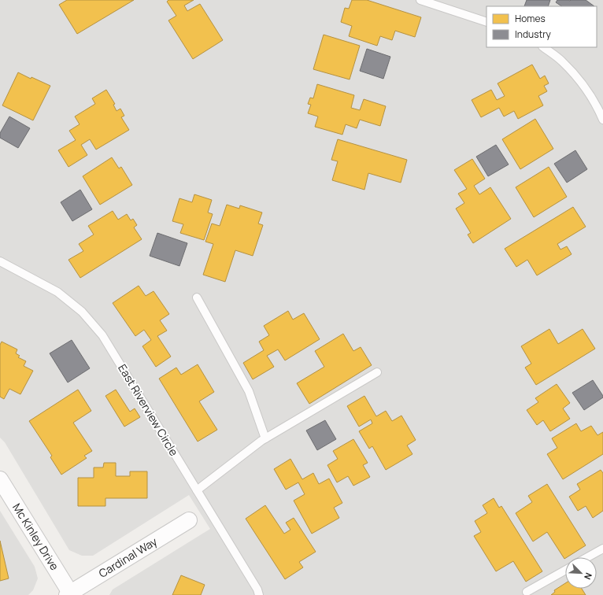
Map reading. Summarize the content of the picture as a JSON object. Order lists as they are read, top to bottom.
{
  "streets": {
    "street": ["Mc Kinley Drive", "Cardinal Way"],
    "lane": ["East Riverview Circle"]
  },
  "crossings": [
    ["Mc Kinley Drive", "Cardinal Way"]
  ],
  "legend": ["Homes", "Industry"],
  "north": "bottom right"
}
